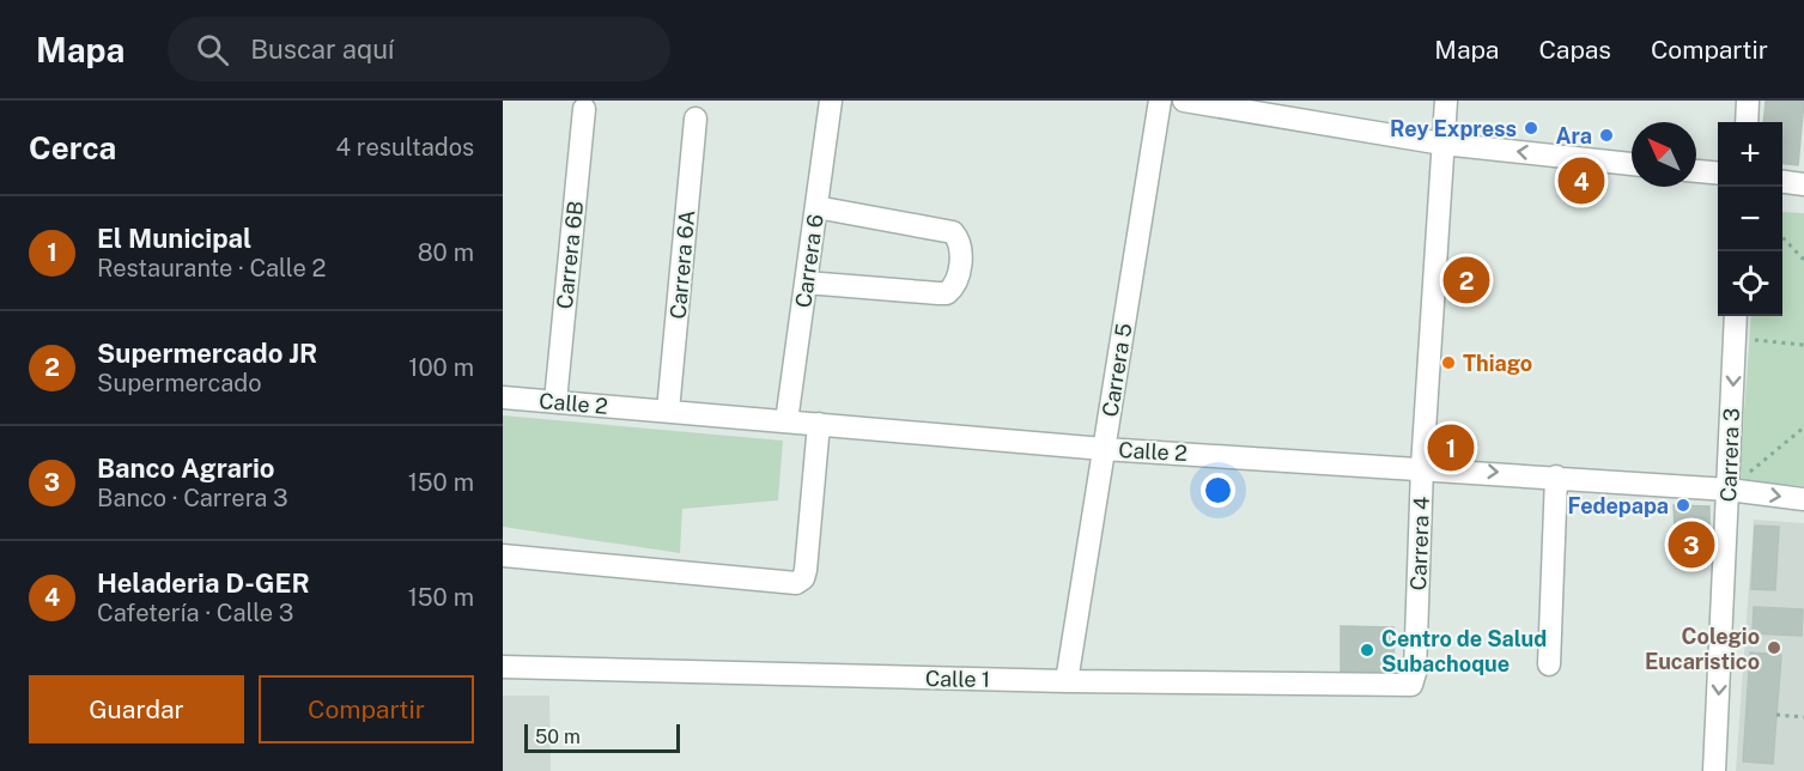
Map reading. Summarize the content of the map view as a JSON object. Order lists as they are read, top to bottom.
{
  "streets": {
    "street": [
      "Carrera 6B",
      "Carrera 6",
      "Carrera 6A",
      "Carrera 5",
      "Calle 2",
      "Carrera 3",
      "Carrera 4",
      "Calle 1"
    ]
  },
  "crossings": [
    ["Carrera 6B", "Calle 2"],
    ["Carrera 6", "Calle 2"],
    ["Carrera 6A", "Calle 2"],
    ["Carrera 5", "Calle 2"],
    ["Carrera 5", "Calle 1"],
    ["Calle 2", "Carrera 3"],
    ["Calle 2", "Carrera 4"],
    ["Carrera 4", "Calle 1"]
  ],
  "places": [
    "Rey Express",
    "Ara",
    "Thiago",
    "Fedepapa",
    "Colegio Eucaristico",
    "Centro de Salud Subachoque"
  ],
  "scale_bar": "50 m",
  "north": "top left",
  "page": {
    "header": "Mapa",
    "search": "Buscar aquí",
    "nav": ["Mapa", "Capas", "Compartir"],
    "heading": ["Cerca", "4 resultados"],
    "map_buttons": ["+", "−"],
    "pins": [
      "4",
      "2",
      "1",
      "3"
    ],
    "list": [
      {
        "mark": "1",
        "name": "El Municipal",
        "note": "Restaurante · Calle 2",
        "value": "80 m"
      },
      {
        "mark": "2",
        "name": "Supermercado JR",
        "note": "Supermercado",
        "value": "100 m"
      },
      {
        "mark": "3",
        "name": "Banco Agrario",
        "note": "Banco · Carrera 3",
        "value": "150 m"
      },
      {
        "mark": "4",
        "name": "Heladeria D-GER",
        "note": "Cafetería · Calle 3",
        "value": "150 m"
      }
    ],
    "buttons": ["Guardar", "Compartir"],
    "scale": "50 m"
  }
}
